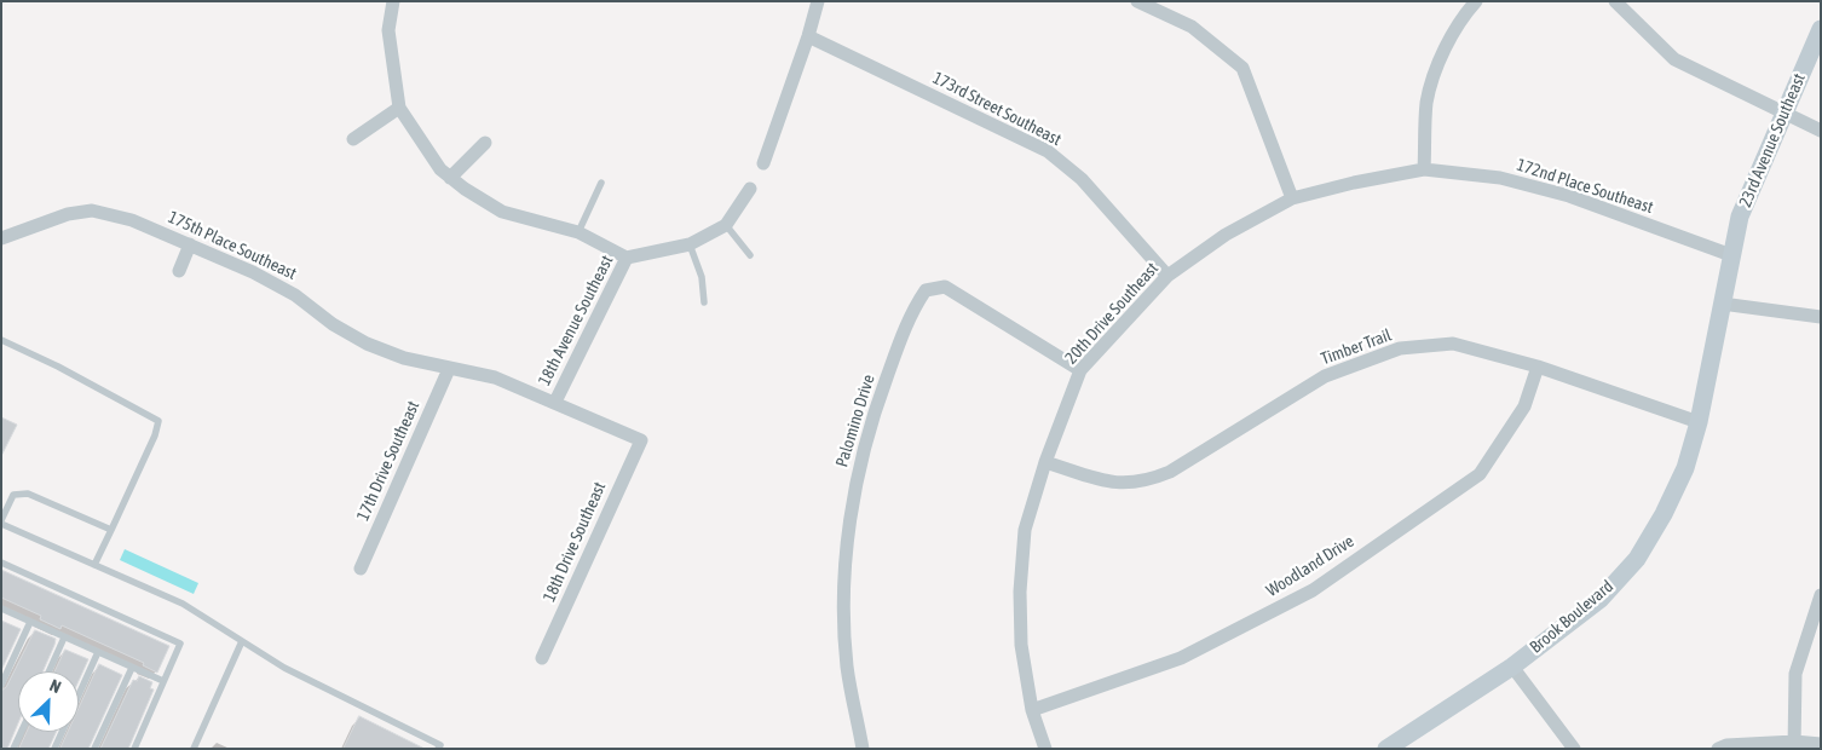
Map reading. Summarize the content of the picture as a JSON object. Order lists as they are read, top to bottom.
{
  "streets": {
    "street": [
      "173rd Street Southeast",
      "23rd Avenue Southeast",
      "172nd Place Southeast",
      "175th Place Southeast",
      "20th Drive Southeast",
      "18th Avenue Southeast",
      "Timber Trail",
      "Palomino Drive",
      "17th Drive Southeast",
      "18th Drive Southeast",
      "Woodland Drive",
      "Brook Boulevard"
    ]
  },
  "crossings": [
    ["173rd Street Southeast", "20th Drive Southeast"],
    ["23rd Avenue Southeast", "172nd Place Southeast"],
    ["23rd Avenue Southeast", "Brook Boulevard"],
    ["172nd Place Southeast", "20th Drive Southeast"],
    ["172nd Place Southeast", "Brook Boulevard"],
    ["175th Place Southeast", "18th Avenue Southeast"],
    ["175th Place Southeast", "17th Drive Southeast"],
    ["175th Place Southeast", "18th Drive Southeast"],
    ["20th Drive Southeast", "Timber Trail"],
    ["20th Drive Southeast", "Palomino Drive"],
    ["20th Drive Southeast", "Woodland Drive"],
    ["Timber Trail", "Woodland Drive"],
    ["Timber Trail", "Brook Boulevard"]
  ],
  "north": "top right"
}
